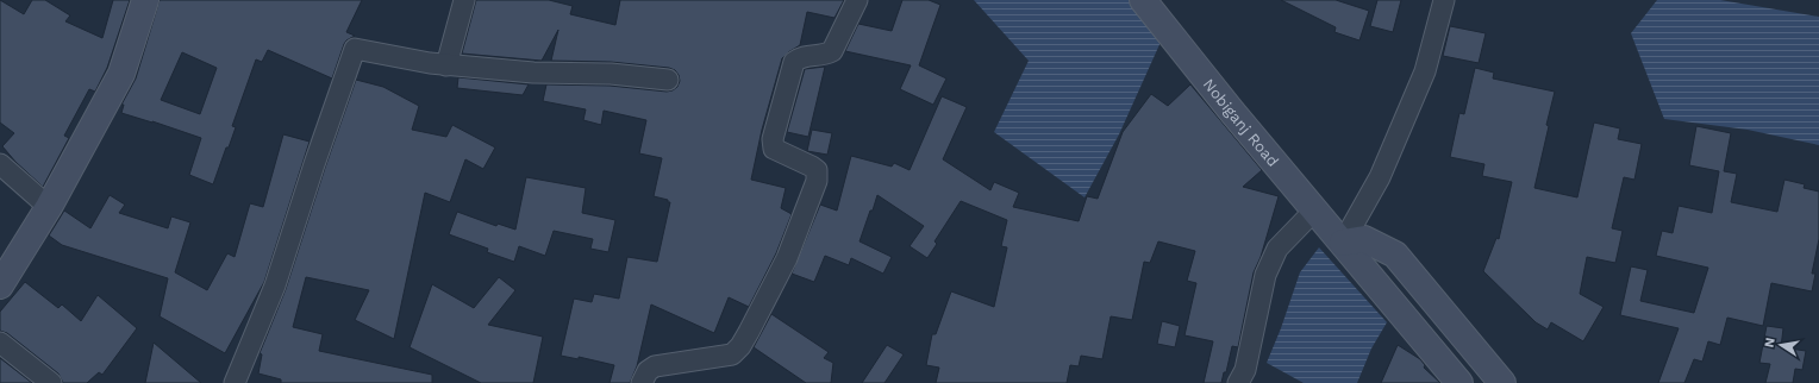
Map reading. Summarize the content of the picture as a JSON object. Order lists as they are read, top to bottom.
{
  "streets": {
    "main road": ["Nobiganj Road"]
  },
  "north": "left"
}
